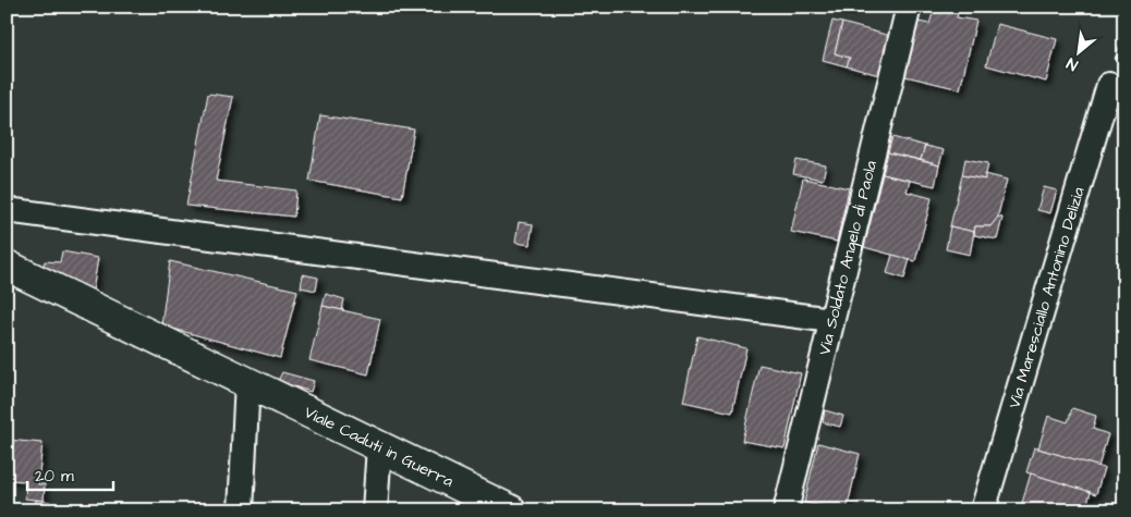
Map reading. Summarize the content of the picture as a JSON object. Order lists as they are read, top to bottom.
{
  "streets": {
    "street": ["Via Soldato Angelo di Paola", "Via Maresciallo Antonino Delizia", "Viale Caduti in Guerra"]
  },
  "scale_bar": "20 m",
  "north": "bottom left"
}
